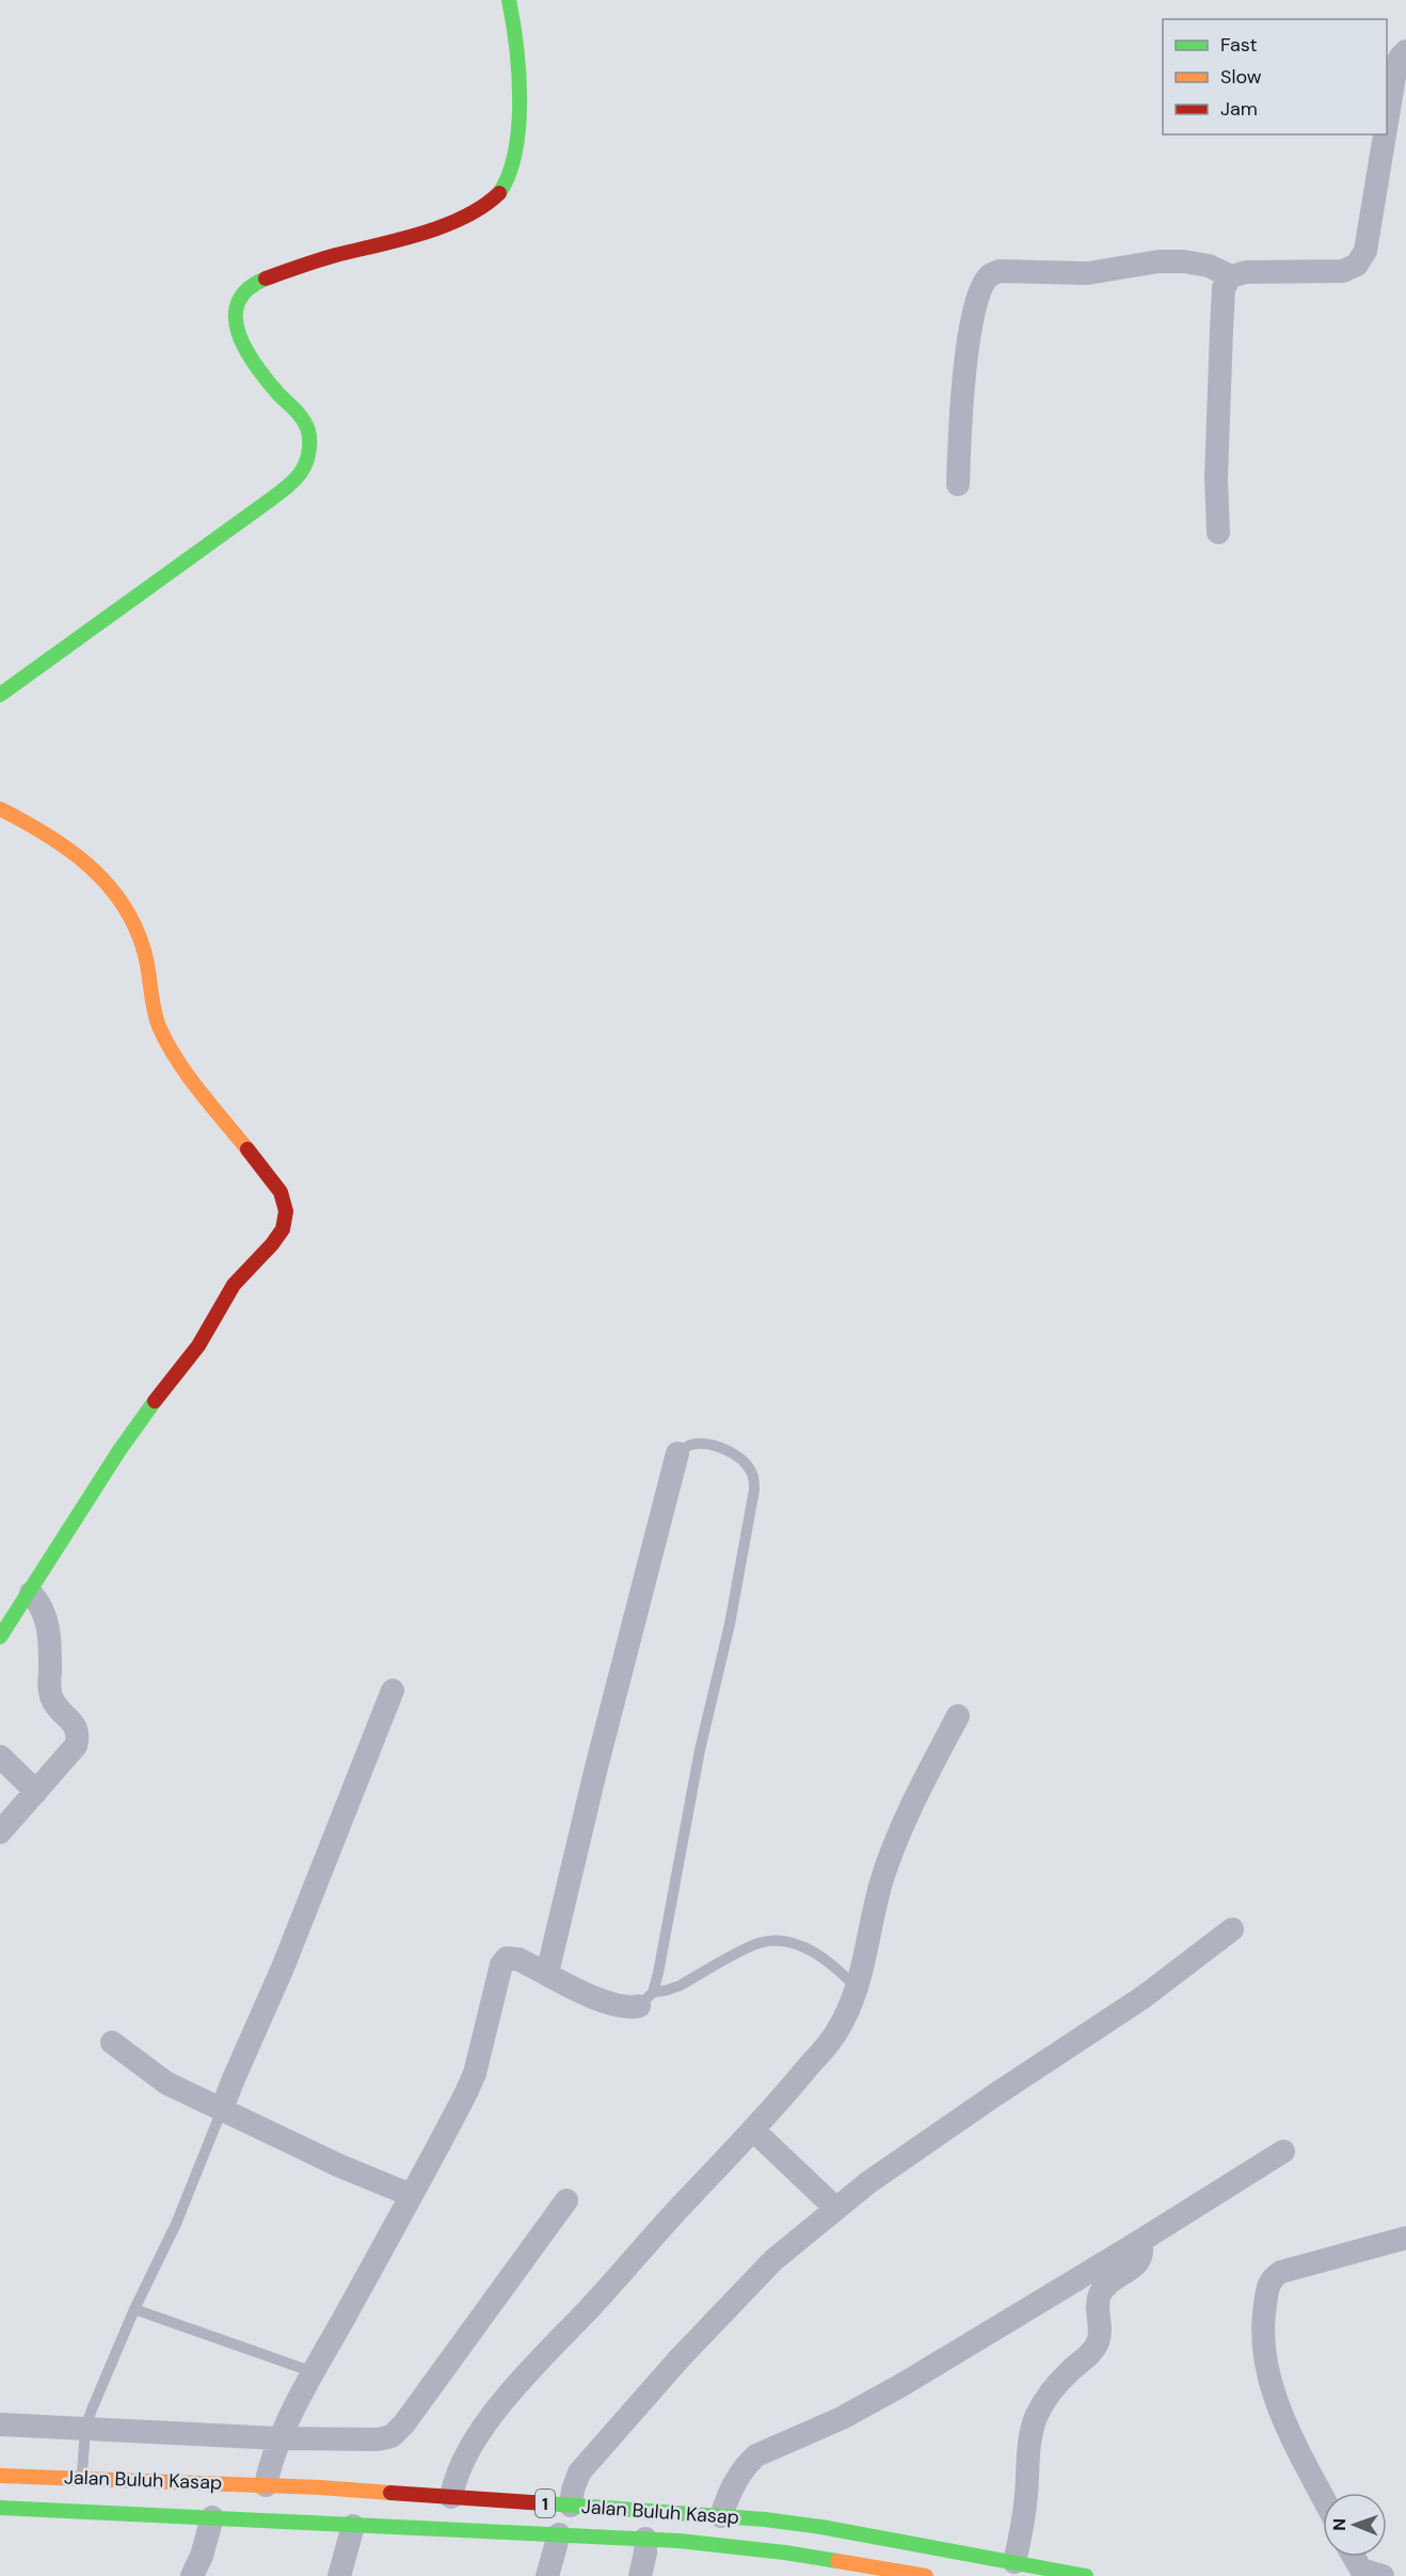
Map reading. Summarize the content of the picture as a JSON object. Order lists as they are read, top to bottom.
{
  "streets": {
    "main road": ["Jalan Buluh Kasap", "1"]
  },
  "legend": ["Fast", "Slow", "Jam"],
  "north": "left"
}
